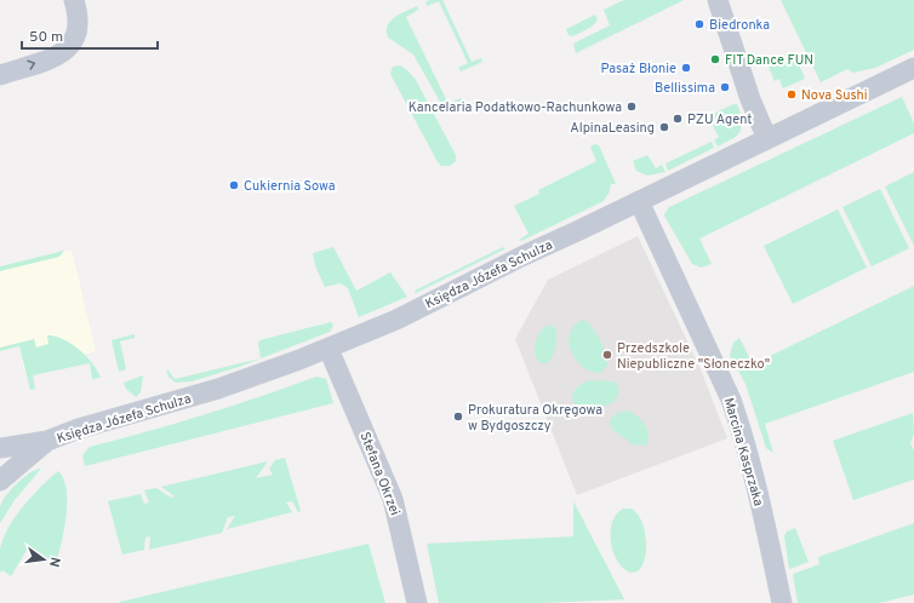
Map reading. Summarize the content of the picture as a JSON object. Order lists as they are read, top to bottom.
{
  "streets": {
    "street": ["Księdza Józefa Schulza", "Marcina Kasprzaka", "Stefana Okrzei"]
  },
  "crossings": [
    ["Księdza Józefa Schulza", "Marcina Kasprzaka"],
    ["Księdza Józefa Schulza", "Stefana Okrzei"]
  ],
  "places": [
    "Biedronka",
    "FIT Dance FUN",
    "Pasaż Błonie",
    "Bellissima",
    "Nova Sushi",
    "Kancelaria Podatkowo-Rachunkowa",
    "PZU Agent",
    "AlpinaLeasing",
    "Cukiernia Sowa",
    "Przedszkole Niepubliczne \"Słoneczko\"",
    "Prokuratura Okręgowa w Bydgoszczy"
  ],
  "scale_bar": "50 m",
  "north": "right"
}
